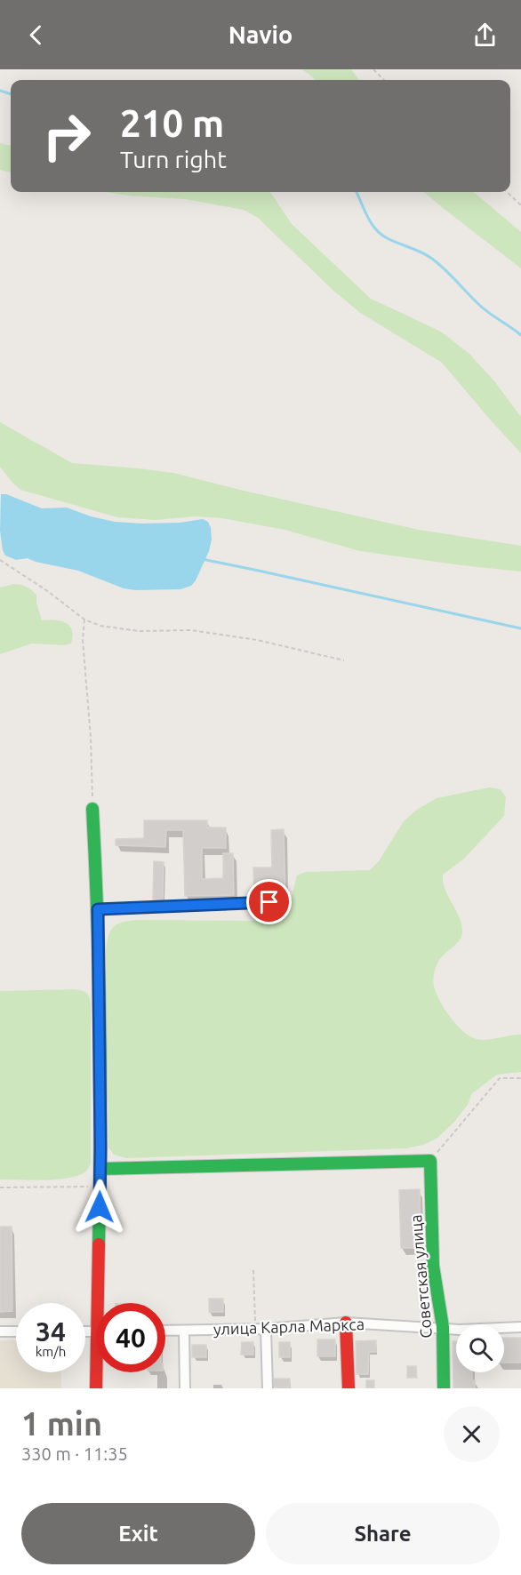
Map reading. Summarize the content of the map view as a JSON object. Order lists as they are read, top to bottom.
{
  "streets": {
    "street": ["Советская улица", "улица Карла Маркса"]
  },
  "crossings": [
    ["Советская улица", "улица Карла Маркса"]
  ],
  "page": {
    "header": "Navio",
    "turn": ["210 m", "Turn right"],
    "speed": "34 km/h",
    "limit": "40",
    "heading": ["1 min", "330 m · 11:35"],
    "buttons": ["Exit", "Share"]
  }
}
